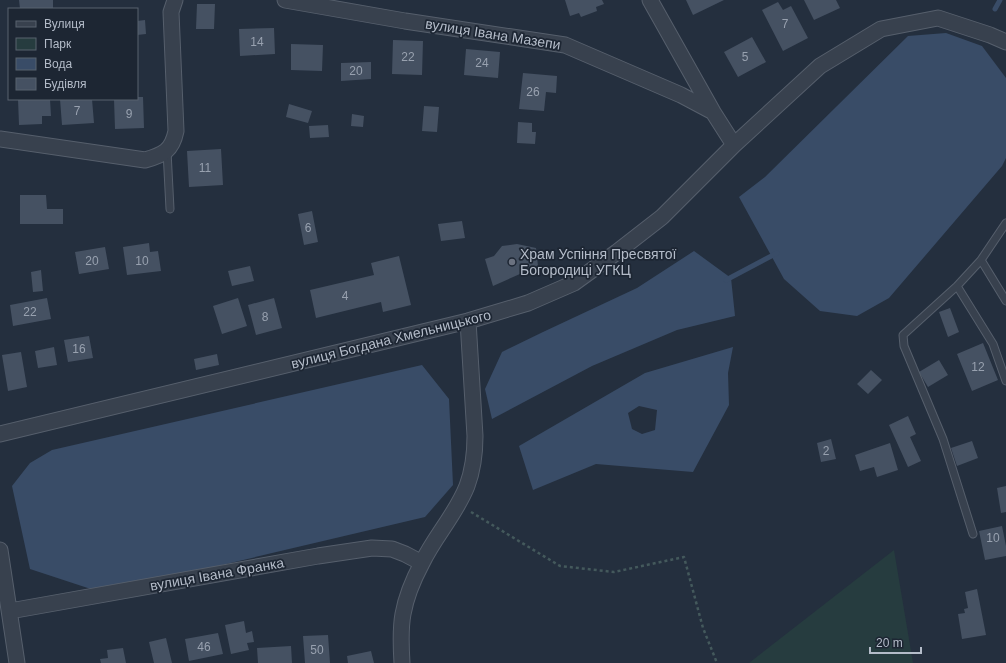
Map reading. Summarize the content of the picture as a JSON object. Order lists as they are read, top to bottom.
{
  "streets": {
    "street": ["вулиця Івана Мазепи", "вулиця Богдана Хмельницького", "вулиця Івана Франка"]
  },
  "places": ["Храм Успіння Пресвятої Богородиці УГКЦ"],
  "house_numbers": [
    "7",
    "14",
    "22",
    "5",
    "24",
    "20",
    "26",
    "7",
    "9",
    "11",
    "6",
    "20",
    "10",
    "4",
    "22",
    "8",
    "16",
    "12",
    "2",
    "10",
    "46",
    "50"
  ],
  "legend": [
    "Вулиця",
    "Парк",
    "Вода",
    "Будівля"
  ],
  "scale_bar": "20 m"
}
